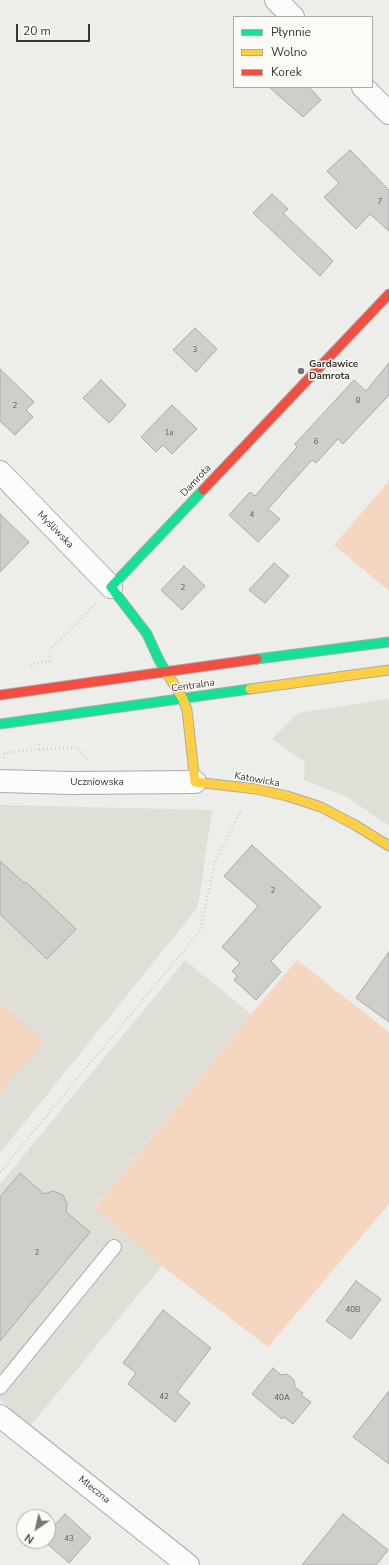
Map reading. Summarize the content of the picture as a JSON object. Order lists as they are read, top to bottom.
{
  "streets": {
    "street": [
      "Damrota",
      "Myśliwska",
      "Centralna",
      "Katowicka",
      "Uczniowska",
      "Mleczna"
    ]
  },
  "crossings": [
    ["Damrota", "Myśliwska"],
    ["Katowicka", "Uczniowska"]
  ],
  "places": ["Gardawice Damrota"],
  "house_numbers": [
    "7",
    "3",
    "8",
    "2",
    "1a",
    "6",
    "4",
    "2",
    "2",
    "2",
    "40B",
    "42",
    "40A",
    "43"
  ],
  "legend": ["Płynnie", "Wolno", "Korek"],
  "scale_bar": "20 m",
  "north": "bottom left"
}
